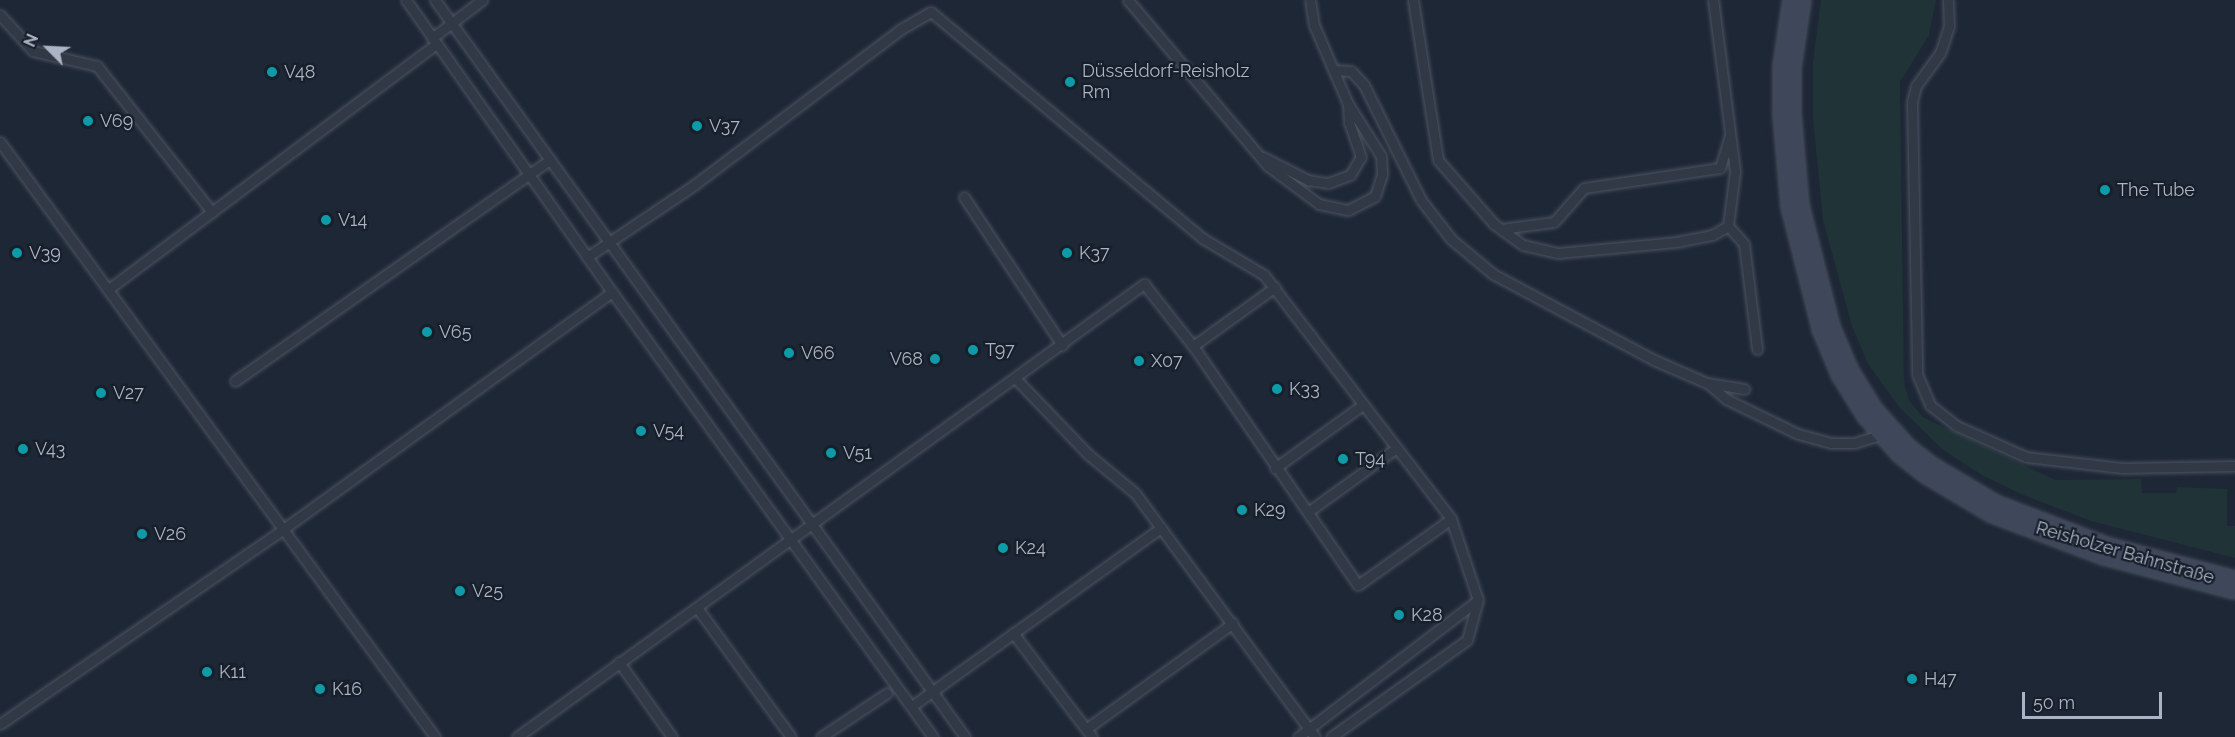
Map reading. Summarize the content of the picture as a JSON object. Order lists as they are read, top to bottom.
{
  "streets": {
    "main road": ["Reisholzer Bahnstraße"]
  },
  "places": [
    "V48",
    "Düsseldorf-Reisholz Rm",
    "V69",
    "V37",
    "The Tube",
    "V14",
    "V39",
    "K37",
    "V65",
    "T97",
    "V66",
    "V68",
    "X07",
    "K33",
    "V27",
    "V54",
    "V43",
    "V51",
    "T94",
    "K29",
    "V26",
    "K24",
    "V25",
    "K28",
    "K11",
    "H47",
    "K16"
  ],
  "scale_bar": "50 m",
  "north": "top left"
}
